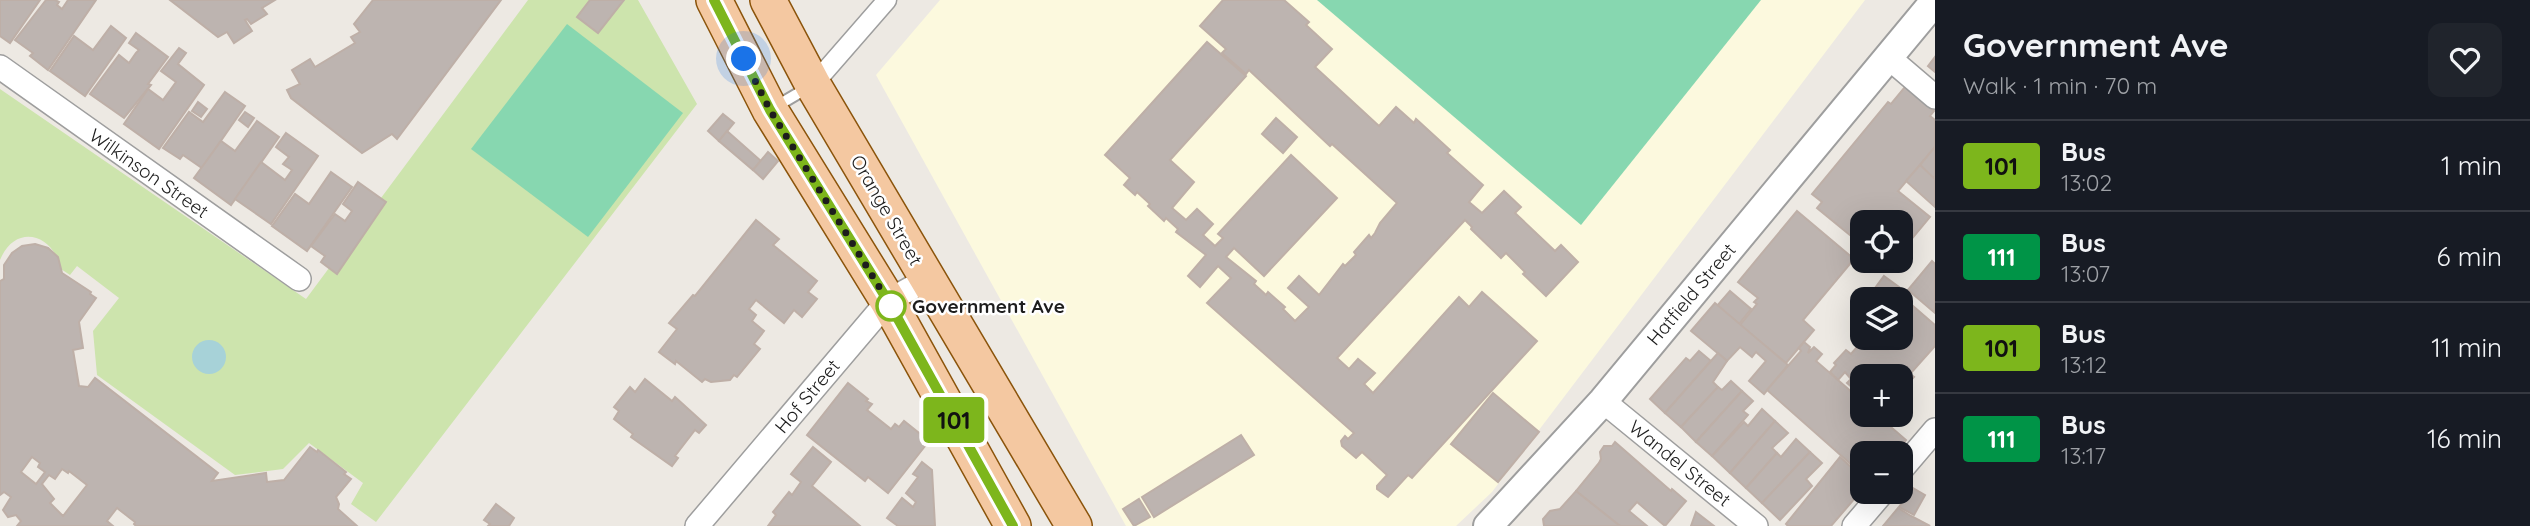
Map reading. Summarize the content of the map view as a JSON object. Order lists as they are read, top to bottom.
{
  "streets": {
    "main road": ["Orange Street"],
    "street": [
      "Wilkinson Street",
      "Hatfield Street",
      "Hof Street",
      "Wandel Street"
    ]
  },
  "crossings": [
    ["Orange Street", "Hof Street"],
    ["Hatfield Street", "Wandel Street"]
  ],
  "places": ["Government Ave"],
  "lines": ["bus line 101"],
  "page": {
    "on_map": "101",
    "heading": ["Government Ave", "Walk · 1 min · 70 m"],
    "list": [
      {
        "mark": "101",
        "name": "Bus",
        "note": "13:02",
        "value": "1 min"
      },
      {
        "mark": "111",
        "name": "Bus",
        "note": "13:07",
        "value": "6 min"
      },
      {
        "mark": "101",
        "name": "Bus",
        "note": "13:12",
        "value": "11 min"
      },
      {
        "mark": "111",
        "name": "Bus",
        "note": "13:17",
        "value": "16 min"
      }
    ],
    "map_buttons": ["+", "−"]
  }
}
